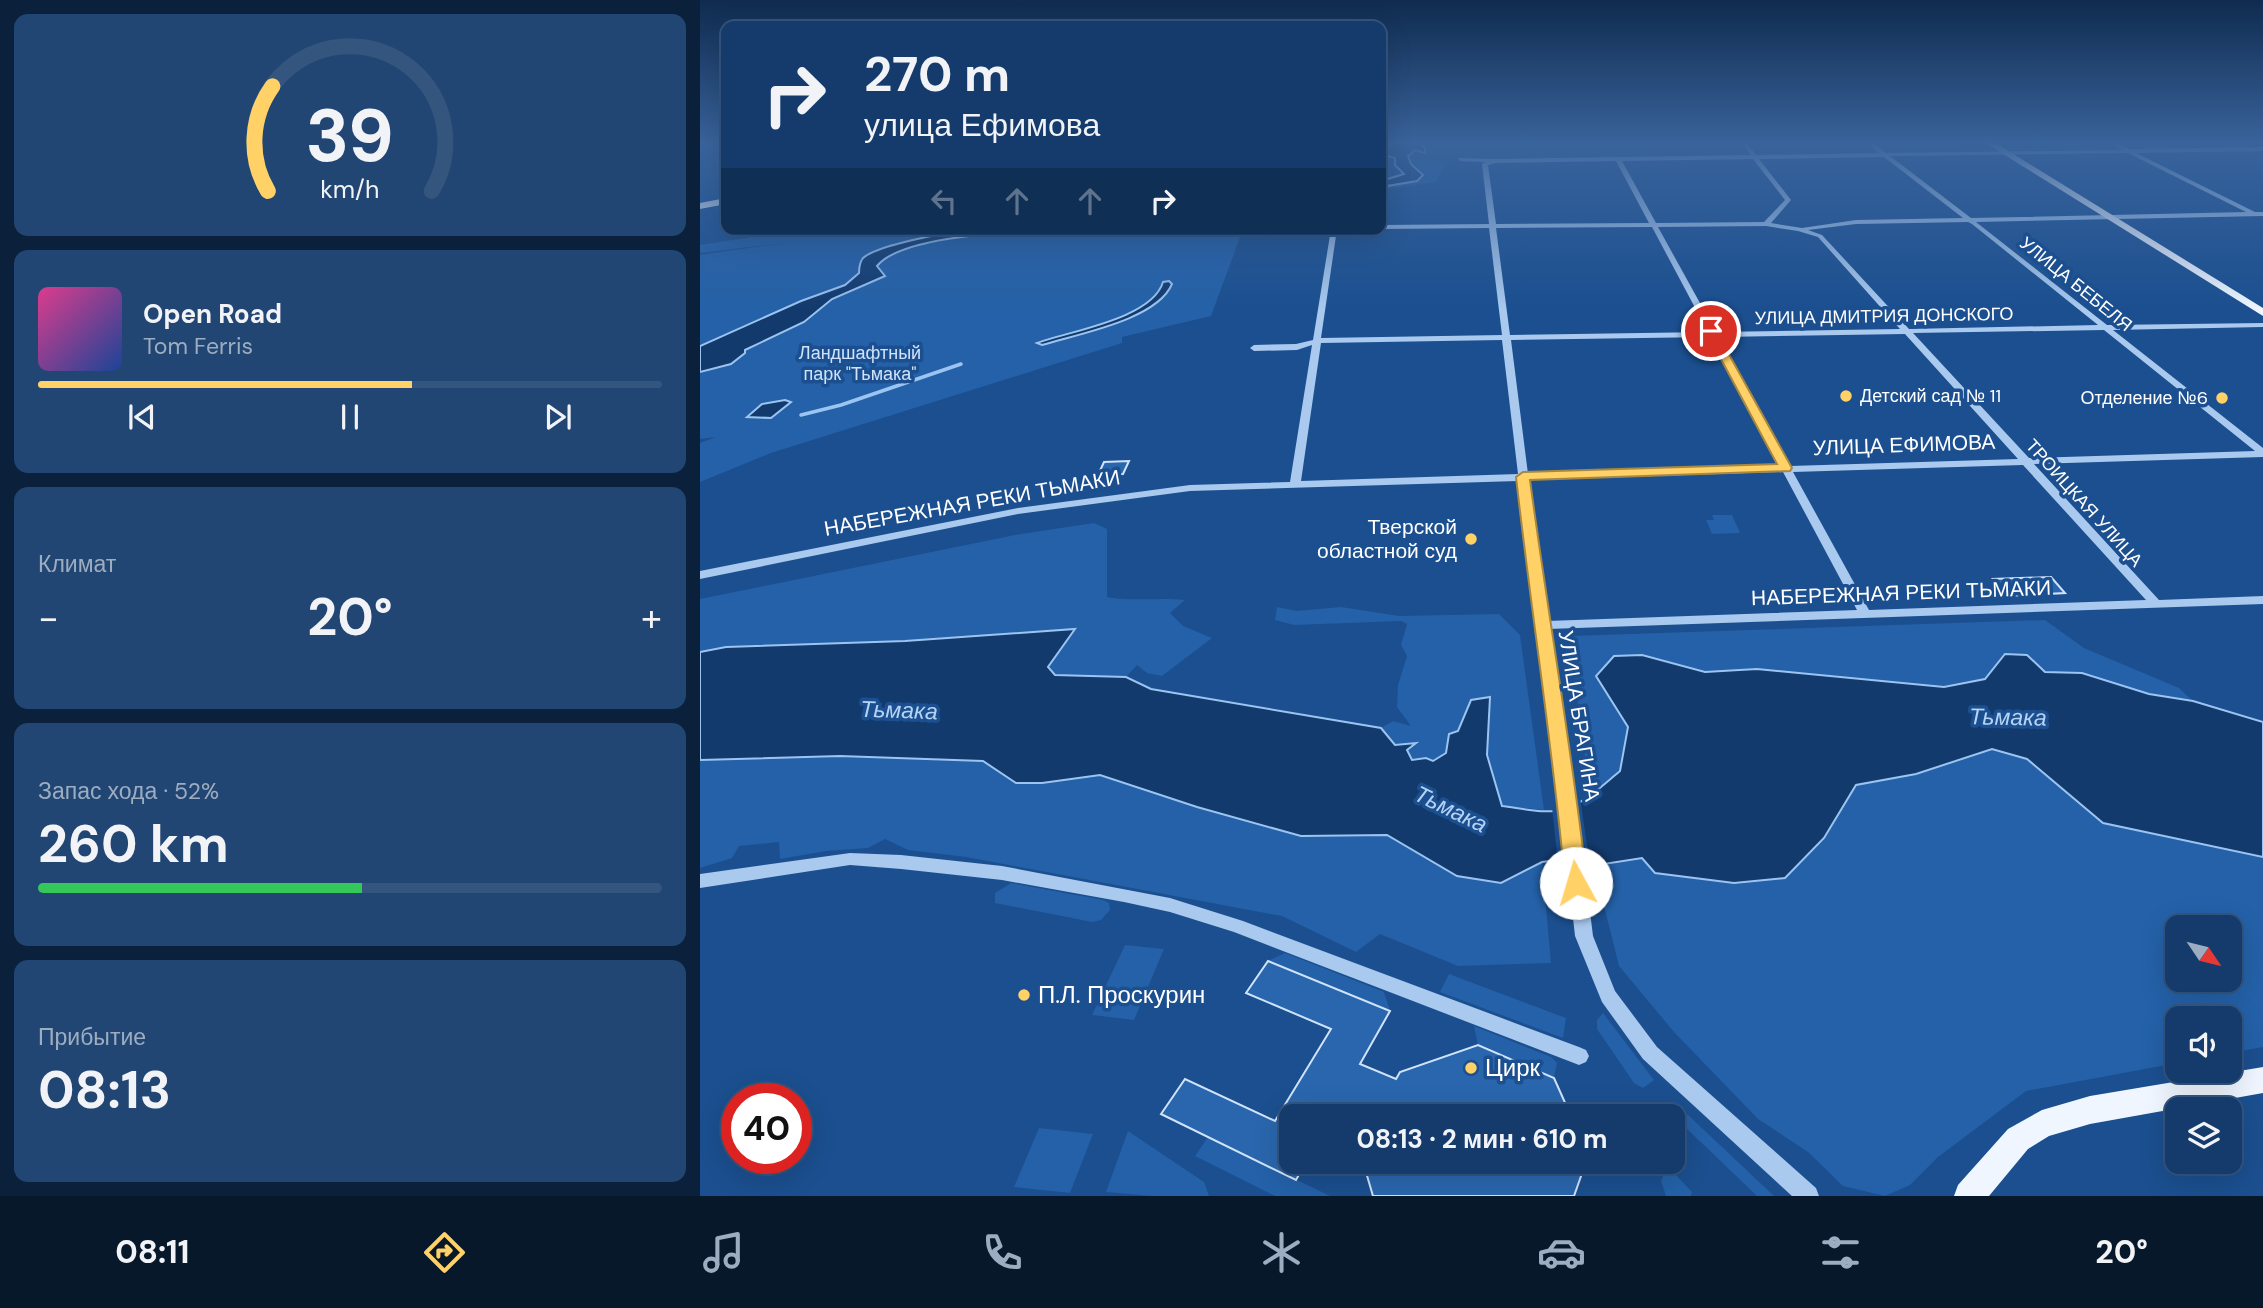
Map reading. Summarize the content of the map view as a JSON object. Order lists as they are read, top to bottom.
{
  "streets": {
    "street": [
      "УЛИЦА БЕБЕЛЯ",
      "УЛИЦА ДМИТРИЯ ДОНСКОГО",
      "УЛИЦА ЕФИМОВА",
      "НАБЕРЕЖНАЯ РЕКИ ТЬМАКИ",
      "ТРОИЦКАЯ УЛИЦА",
      "УЛИЦА БРАГИНА"
    ]
  },
  "crossings": [
    ["УЛИЦА БЕБЕЛЯ", "УЛИЦА ДМИТРИЯ ДОНСКОГО"],
    ["УЛИЦА БЕБЕЛЯ", "УЛИЦА ЕФИМОВА"],
    ["УЛИЦА ДМИТРИЯ ДОНСКОГО", "ТРОИЦКАЯ УЛИЦА"],
    ["УЛИЦА ДМИТРИЯ ДОНСКОГО", "УЛИЦА БРАГИНА"],
    ["УЛИЦА ЕФИМОВА", "НАБЕРЕЖНАЯ РЕКИ ТЬМАКИ"],
    ["УЛИЦА ЕФИМОВА", "ТРОИЦКАЯ УЛИЦА"],
    ["УЛИЦА ЕФИМОВА", "УЛИЦА БРАГИНА"],
    ["НАБЕРЕЖНАЯ РЕКИ ТЬМАКИ", "ТРОИЦКАЯ УЛИЦА"],
    ["НАБЕРЕЖНАЯ РЕКИ ТЬМАКИ", "УЛИЦА БРАГИНА"]
  ],
  "water": ["Тьмака"],
  "parks": ["Ландшафтный парк \"Тьмака\""],
  "places": [
    "Детский сад № 11",
    "Отделение №6",
    "Тверской областной суд",
    "П.Л. Проскурин",
    "Цирк"
  ],
  "north": "bottom right",
  "page": {
    "turn": ["270 m", "улица Ефимова"],
    "song": ["Open Road", "Tom Ferris"],
    "tile": [
      "Климат",
      ["Запас хода · 52%", "260 km"],
      ["Прибытие", "08:13"]
    ],
    "heat": ["−", "20°", "+"],
    "limit": "40",
    "trip": "08:13 · 2 мин · 610 m",
    "tabs": ["08:11", "20°"],
    "gauge": ["39", "km/h"]
  }
}
